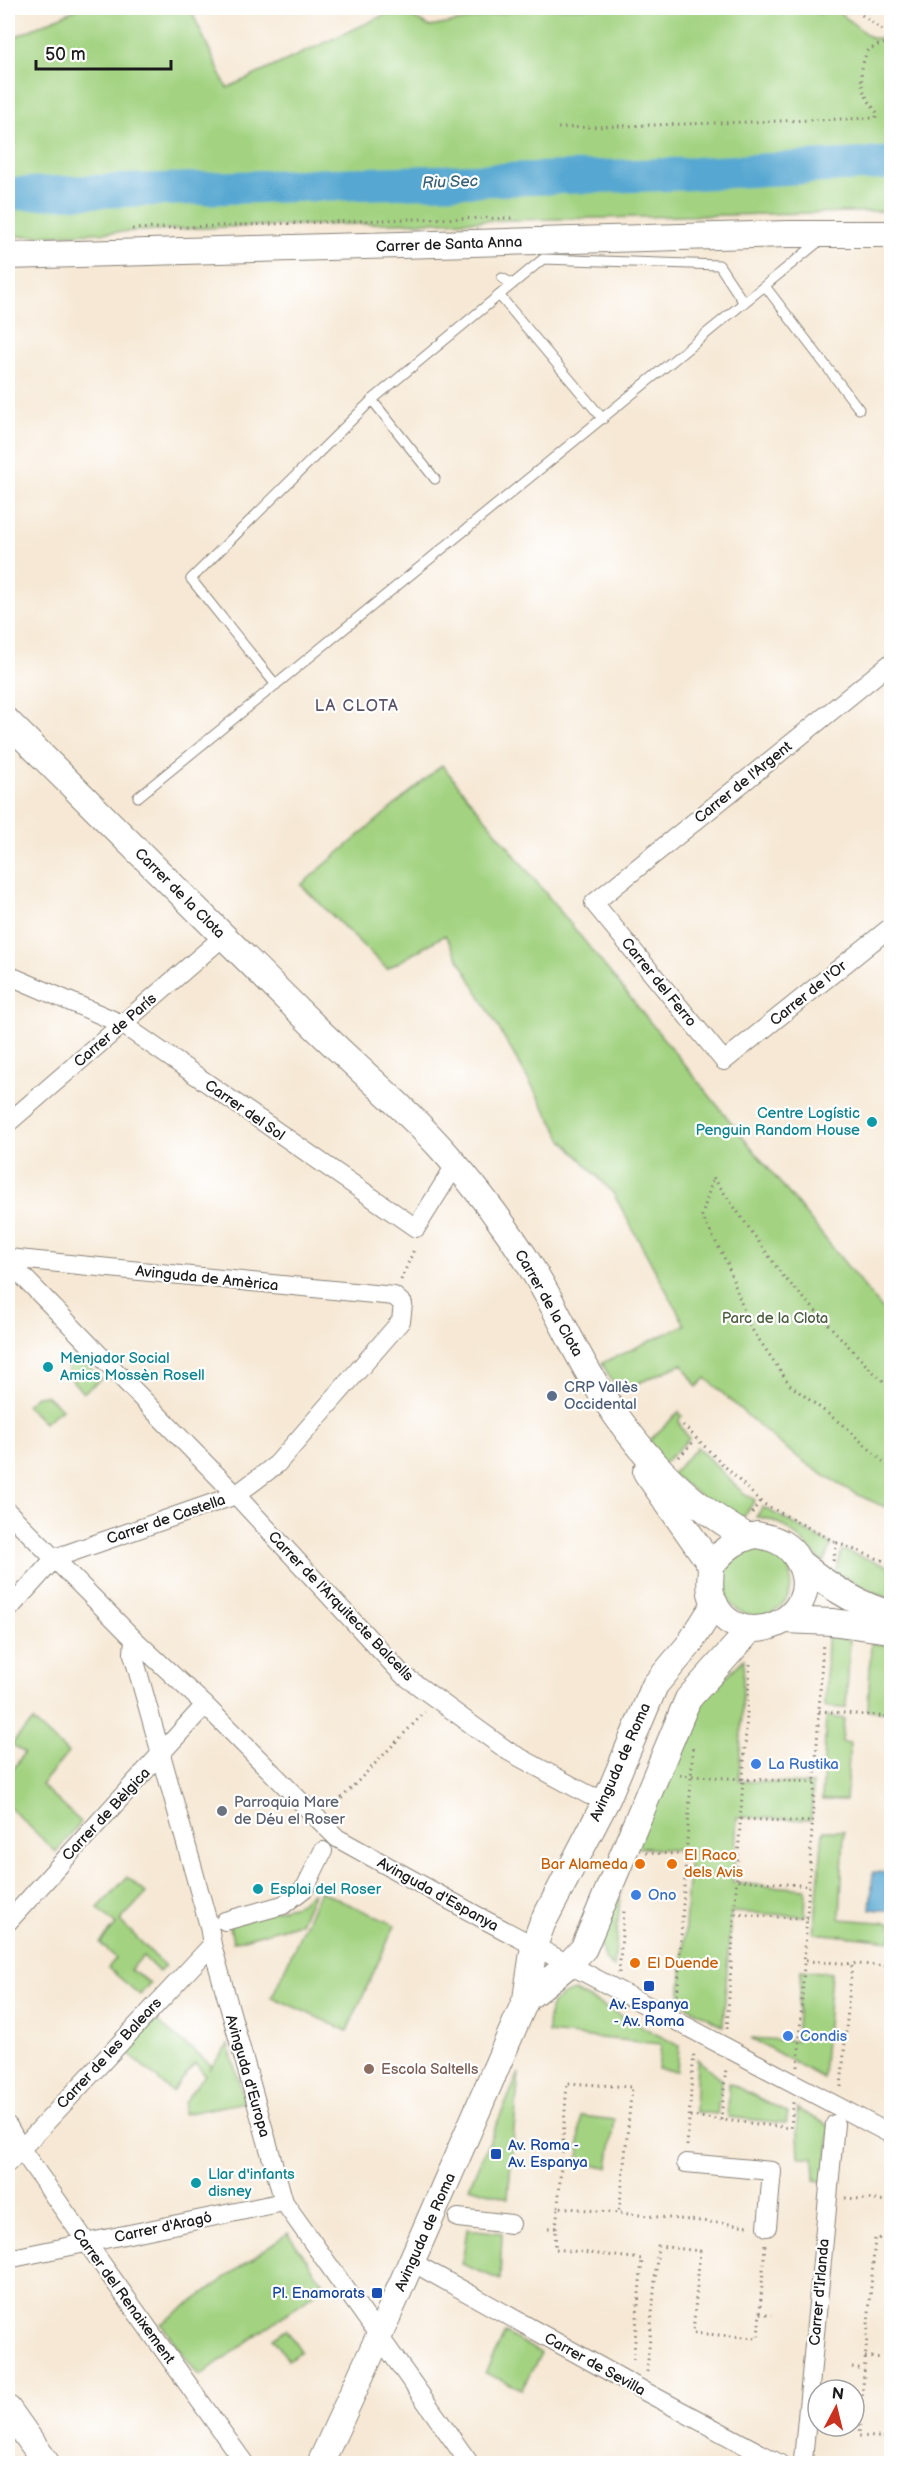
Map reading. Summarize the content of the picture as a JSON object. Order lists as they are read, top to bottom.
{
  "streets": {
    "street": [
      "Carrer de Santa Anna",
      "Carrer de l'Argent",
      "Carrer de la Clota",
      "Carrer del Ferro",
      "Carrer de l'Or",
      "Carrer de París",
      "Carrer del Sol",
      "Avinguda de Amèrica",
      "Carrer de Castella",
      "Carrer de l'Arquitecte Balcells",
      "Avinguda de Roma",
      "Carrer de Bèlgica",
      "Avinguda d'Espanya",
      "Carrer de les Balears",
      "Avinguda d'Europa",
      "Carrer d'Aragó",
      "Carrer d'Irlanda",
      "Carrer del Renaixement",
      "Carrer de Sevilla"
    ]
  },
  "crossings": [
    ["Carrer de l'Argent", "Carrer del Ferro"],
    ["Carrer de la Clota", "Carrer de París"],
    ["Carrer de la Clota", "Carrer del Sol"],
    ["Carrer de la Clota", "Avinguda de Roma"],
    ["Carrer del Ferro", "Carrer de l'Or"],
    ["Carrer de París", "Carrer del Sol"],
    ["Avinguda de Amèrica", "Carrer de Castella"],
    ["Avinguda de Amèrica", "Carrer de l'Arquitecte Balcells"],
    ["Carrer de Castella", "Carrer de l'Arquitecte Balcells"],
    ["Carrer de Castella", "Avinguda d'Espanya"],
    ["Carrer de l'Arquitecte Balcells", "Avinguda de Roma"],
    ["Avinguda de Roma", "Avinguda d'Espanya"],
    ["Avinguda de Roma", "Avinguda d'Europa"],
    ["Avinguda de Roma", "Carrer de Sevilla"],
    ["Carrer de Bèlgica", "Avinguda d'Espanya"],
    ["Carrer de Bèlgica", "Avinguda d'Europa"],
    ["Avinguda d'Espanya", "Avinguda d'Europa"],
    ["Carrer de les Balears", "Avinguda d'Europa"],
    ["Carrer de les Balears", "Carrer del Renaixement"],
    ["Avinguda d'Europa", "Carrer d'Aragó"],
    ["Carrer d'Aragó", "Carrer del Renaixement"]
  ],
  "districts": ["LA CLOTA"],
  "water": ["Riu Sec"],
  "parks": ["Parc de la Clota"],
  "places": {
    "other": [
      "Centre Logístic Penguin Random House",
      "Menjador Social Amics Mossèn Rosell",
      "CRP Vallès Occidental",
      "La Rustika",
      "Parroquia Mare de Déu el Roser",
      "Bar Alameda",
      "El Raco dels Avis",
      "Esplai del Roser",
      "Ono",
      "El Duende",
      "Condis",
      "Escola Saltells",
      "Llar d'infants disney"
    ],
    "transit": ["Av. Espanya - Av. Roma", "Av. Roma - Av. Espanya", "Pl. Enamorats"]
  },
  "scale_bar": "50 m",
  "north": "top"
}
